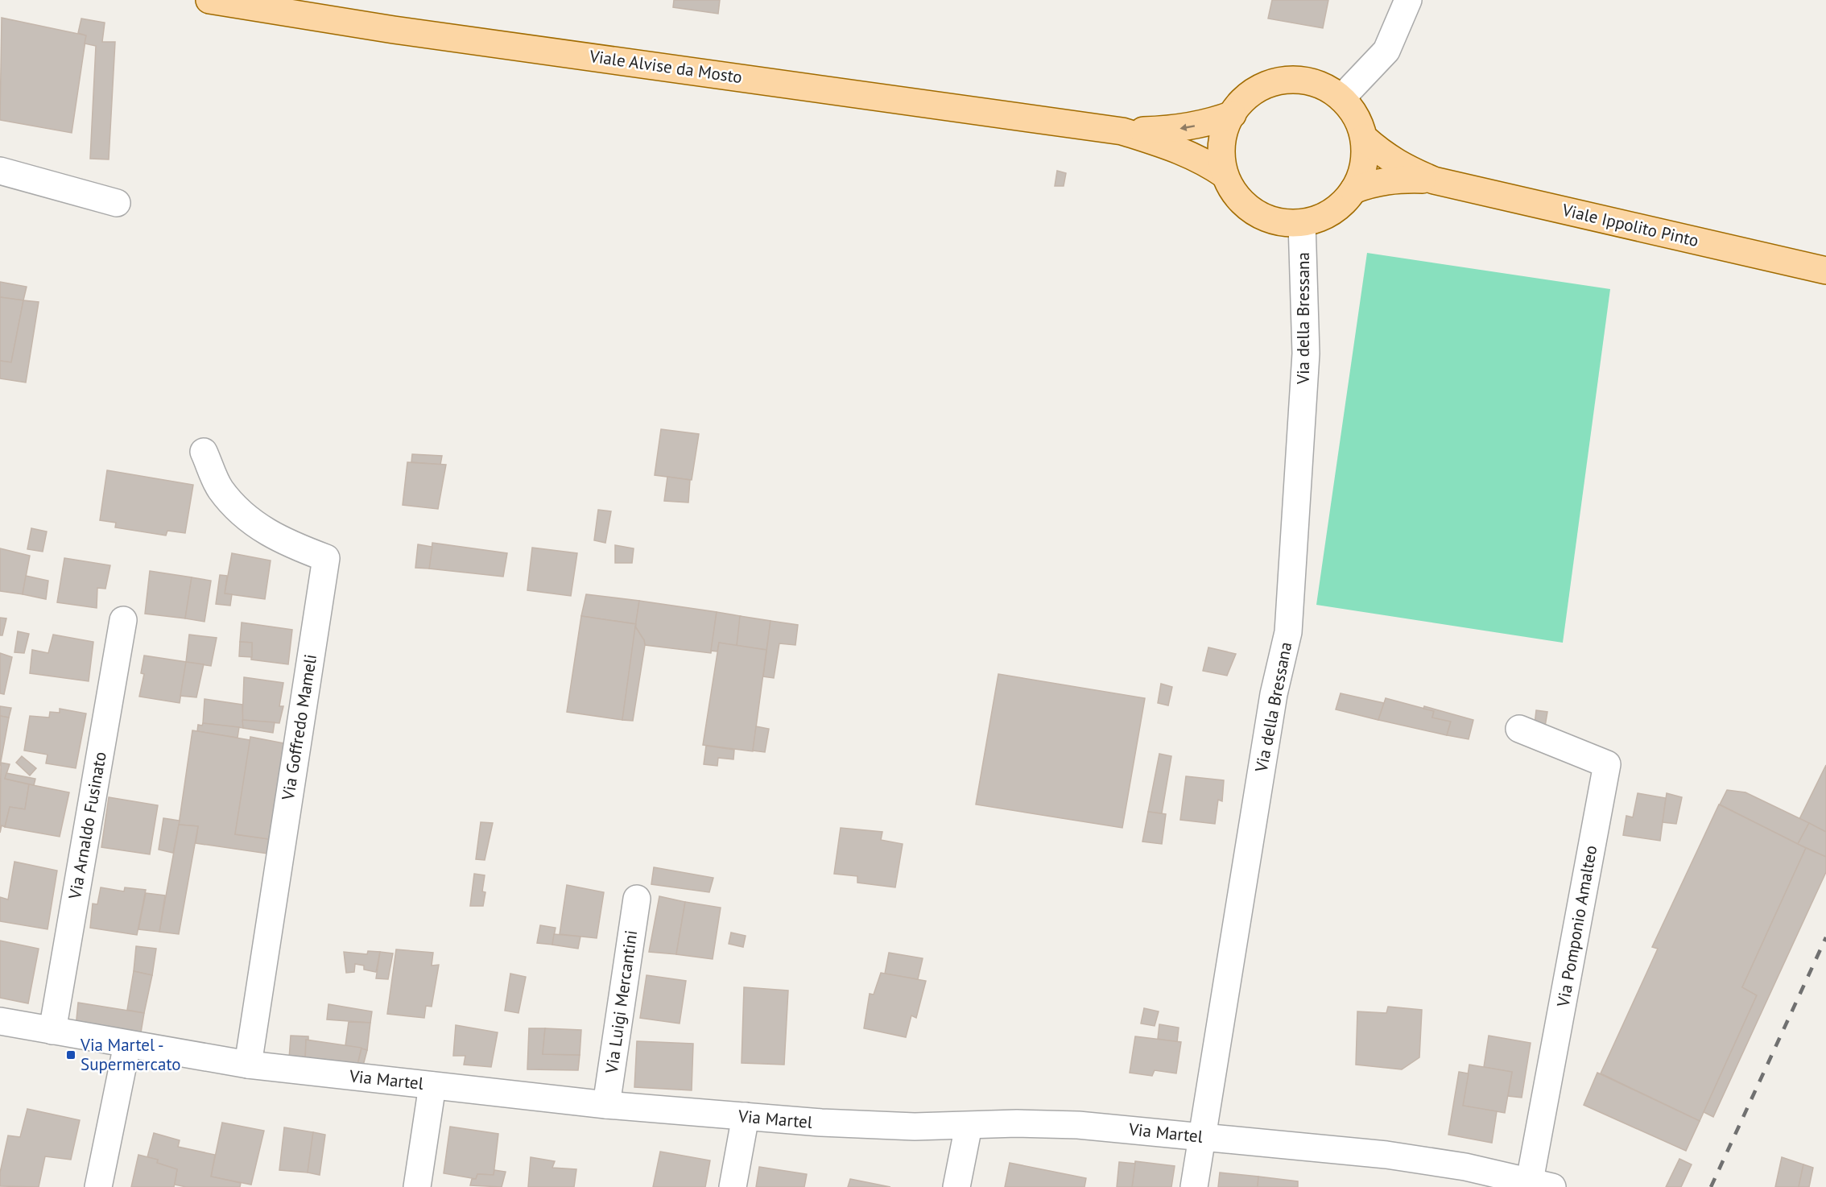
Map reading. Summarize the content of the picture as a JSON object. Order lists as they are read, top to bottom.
{
  "streets": {
    "main road": ["Viale Alvise da Mosto", "Viale Ippolito Pinto"],
    "street": [
      "Via della Bressana",
      "Via Goffredo Mameli",
      "Via Arnaldo Fusinato",
      "Via Pomponio Amalteo",
      "Via Luigi Mercantini",
      "Via Martel"
    ]
  },
  "crossings": [
    ["Viale Alvise da Mosto", "Viale Ippolito Pinto"],
    ["Viale Alvise da Mosto", "Via della Bressana"],
    ["Viale Ippolito Pinto", "Via della Bressana"],
    ["Via della Bressana", "Via Martel"],
    ["Via Goffredo Mameli", "Via Martel"],
    ["Via Arnaldo Fusinato", "Via Martel"],
    ["Via Pomponio Amalteo", "Via Martel"],
    ["Via Luigi Mercantini", "Via Martel"]
  ],
  "places": {
    "transit": ["Via Martel - Supermercato"]
  }
}
